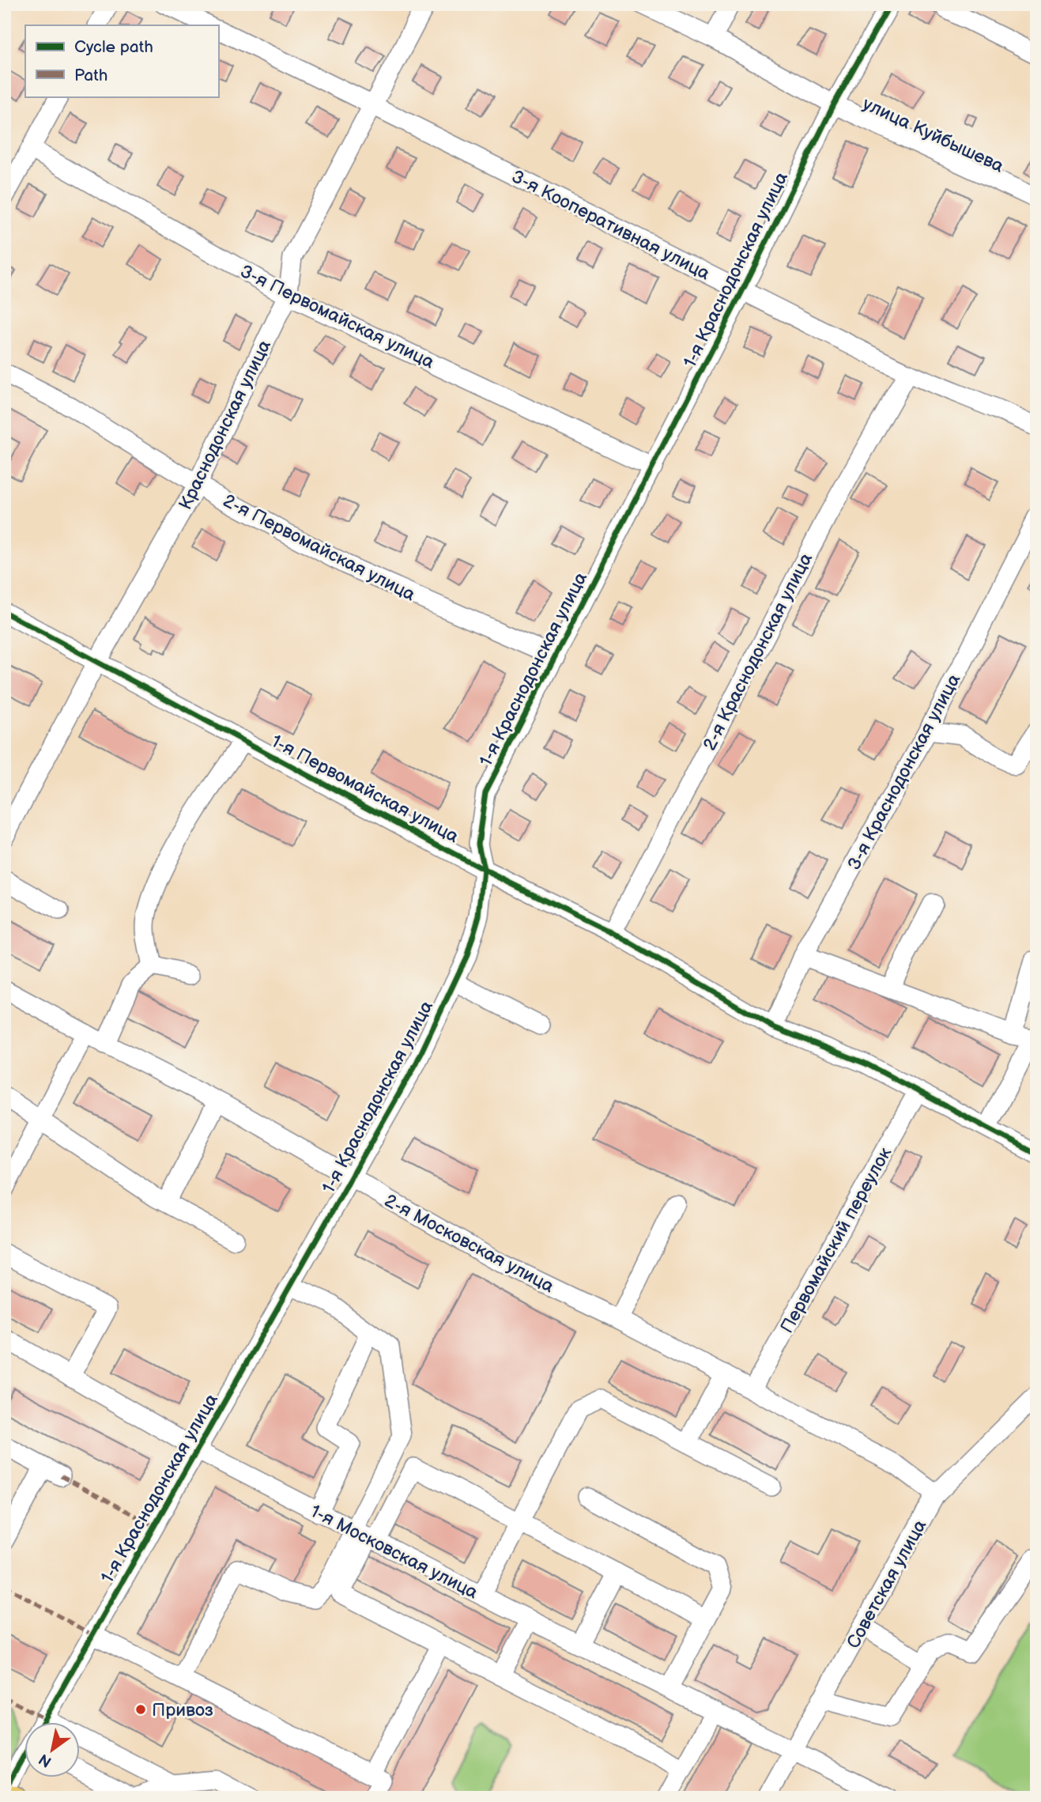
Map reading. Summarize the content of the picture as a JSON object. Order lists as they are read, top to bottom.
{
  "streets": {
    "street": [
      "улица Куйбышева",
      "3-я Кооперативная улица",
      "1-я Краснодонская улица",
      "3-я Первомайская улица",
      "Краснодонская улица",
      "2-я Первомайская улица",
      "2-я Краснодонская улица",
      "3-я Краснодонская улица",
      "1-я Первомайская улица",
      "Первомайский переулок",
      "2-я Московская улица",
      "1-я Московская улица",
      "Советская улица"
    ]
  },
  "crossings": [
    ["улица Куйбышева", "1-я Краснодонская улица"],
    ["3-я Кооперативная улица", "1-я Краснодонская улица"],
    ["3-я Кооперативная улица", "Краснодонская улица"],
    ["3-я Кооперативная улица", "2-я Краснодонская улица"],
    ["1-я Краснодонская улица", "3-я Первомайская улица"],
    ["1-я Краснодонская улица", "2-я Первомайская улица"],
    ["1-я Краснодонская улица", "1-я Первомайская улица"],
    ["1-я Краснодонская улица", "2-я Московская улица"],
    ["1-я Краснодонская улица", "1-я Московская улица"],
    ["3-я Первомайская улица", "Краснодонская улица"],
    ["Краснодонская улица", "2-я Первомайская улица"],
    ["Краснодонская улица", "1-я Первомайская улица"],
    ["2-я Краснодонская улица", "1-я Первомайская улица"],
    ["3-я Краснодонская улица", "1-я Первомайская улица"],
    ["1-я Первомайская улица", "Первомайский переулок"],
    ["Первомайский переулок", "2-я Московская улица"],
    ["2-я Московская улица", "Советская улица"],
    ["1-я Московская улица", "Советская улица"]
  ],
  "places": ["Привоз"],
  "legend": ["Cycle path", "Path"],
  "north": "bottom left"
}
